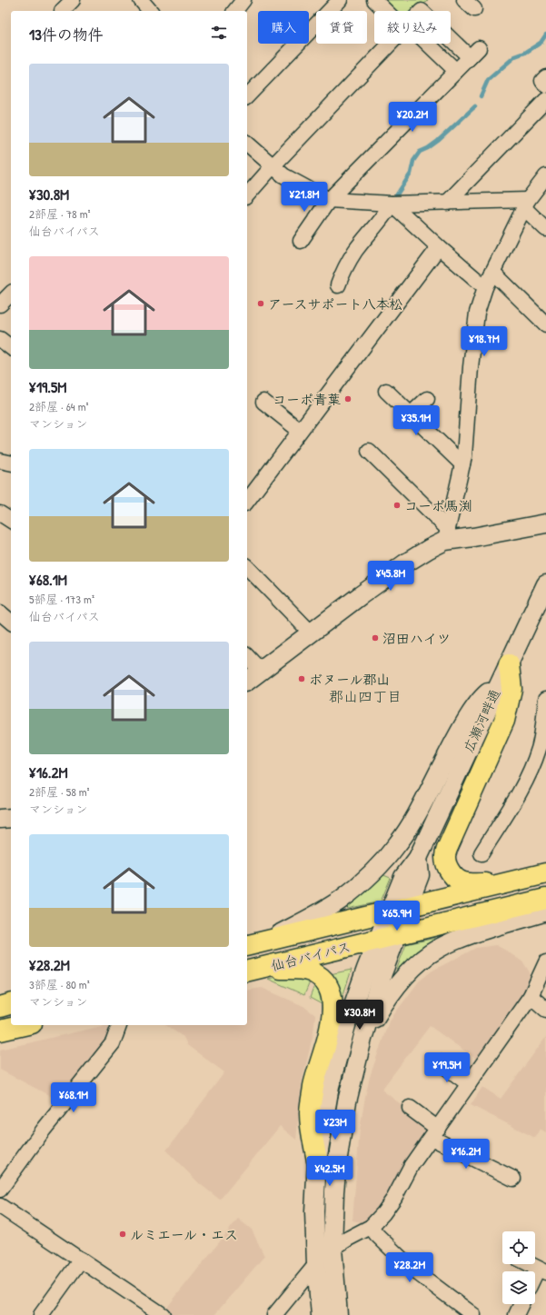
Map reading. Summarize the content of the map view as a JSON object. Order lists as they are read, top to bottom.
{
  "streets": {
    "highway": ["仙台バイパス"],
    "street": ["広瀬河畔通"]
  },
  "crossings": [
    ["広瀬河畔通", "仙台バイパス"]
  ],
  "districts": ["郡山四丁目"],
  "places": [
    "アースサポート八本松",
    "コーポ青葉",
    "コーポ馬渕",
    "沼田ハイツ",
    "ボヌール郡山",
    "ルミエール・エス"
  ],
  "page": {
    "chip": ["購入", "賃貸", "絞り込み"],
    "heading": "13件の物件",
    "list": [
      {
        "name": "¥30.8M",
        "note": "2部屋 · 78 m² · 仙台バイパス"
      },
      {
        "name": "¥19.5M",
        "note": "2部屋 · 64 m² · マンション"
      },
      {
        "name": "¥68.1M",
        "note": "5部屋 · 173 m² · 仙台バイパス"
      },
      {
        "name": "¥16.2M",
        "note": "2部屋 · 58 m² · マンション"
      },
      {
        "name": "¥28.2M",
        "note": "3部屋 · 80 m² · マンション"
      }
    ],
    "price": [
      "¥20.2M",
      "¥21.8M",
      "¥18.7M",
      "¥35.1M",
      "¥45.8M",
      "¥65.9M",
      "¥30.8M",
      "¥19.5M",
      "¥68.1M",
      "¥23M",
      "¥16.2M",
      "¥42.5M",
      "¥28.2M"
    ]
  }
}
